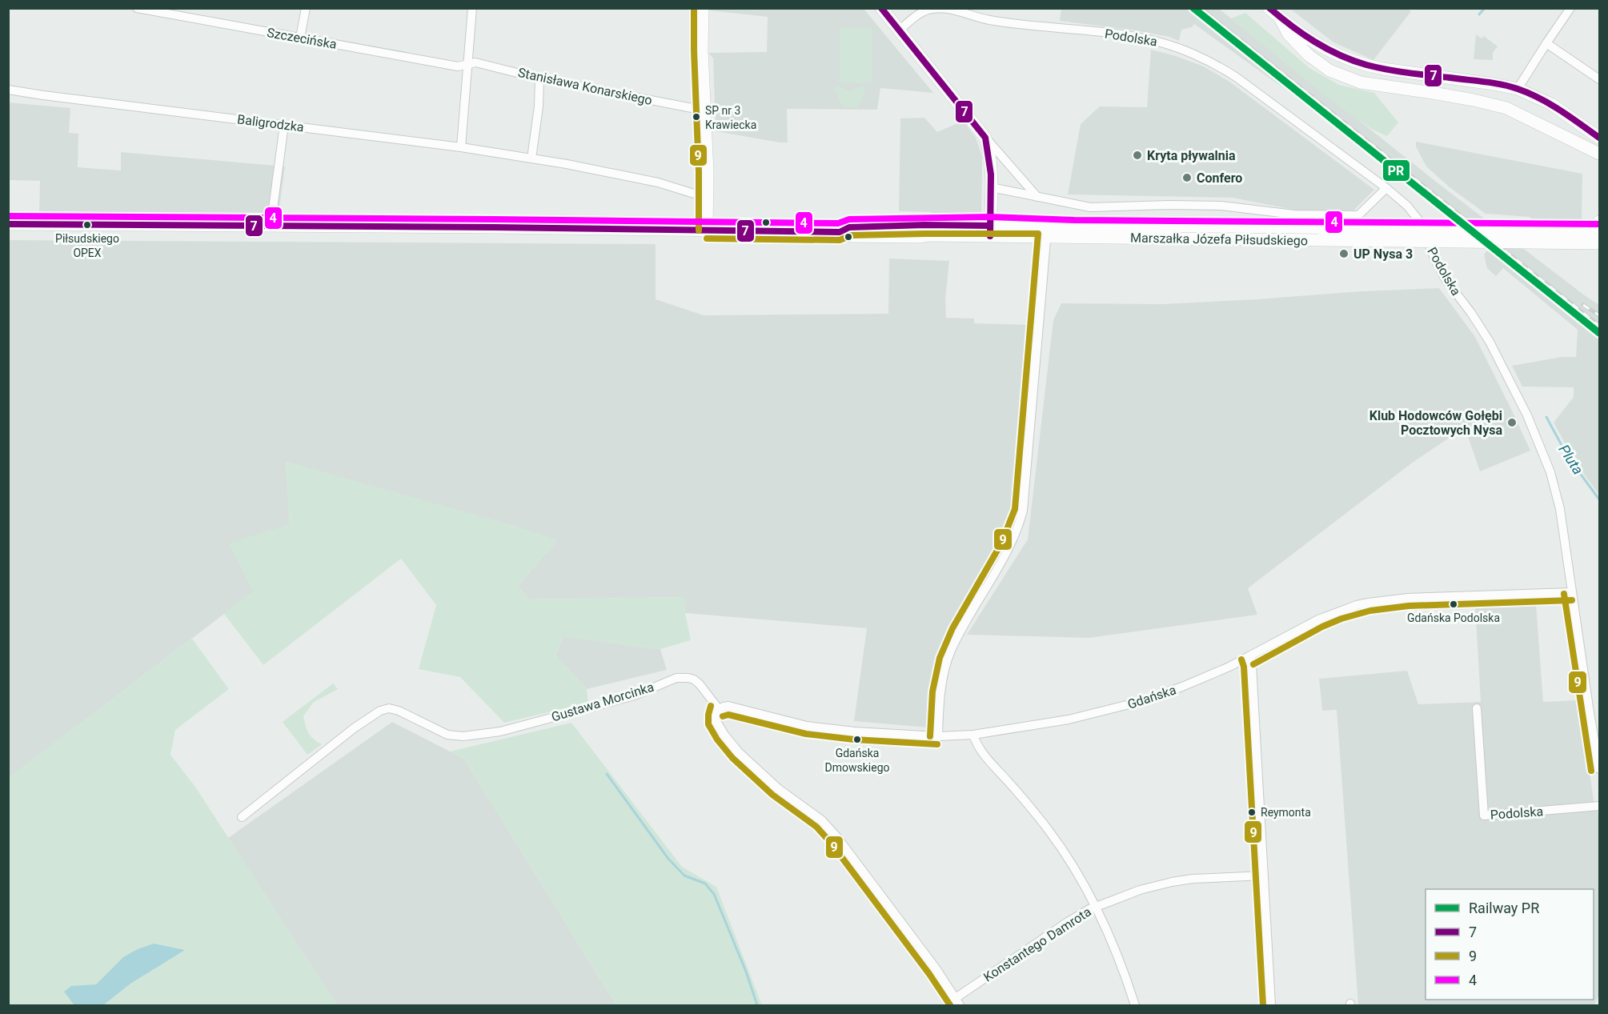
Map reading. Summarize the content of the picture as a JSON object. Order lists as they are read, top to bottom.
{
  "streets": {
    "main road": ["Marszałka Józefa Piłsudskiego"],
    "street": [
      "Podolska",
      "Szczecińska",
      "Stanisława Konarskiego",
      "Baligrodzka",
      "Gdańska",
      "Gustawa Morcinka",
      "Konstantego Damrota"
    ]
  },
  "crossings": [
    ["Podolska", "Marszałka Józefa Piłsudskiego"],
    ["Podolska", "Gdańska"],
    ["Szczecińska", "Stanisława Konarskiego"],
    ["Gdańska", "Gustawa Morcinka"],
    ["Gustawa Morcinka", "Konstantego Damrota"]
  ],
  "water": ["Pluta"],
  "places": [
    "SP nr 3 Krawiecka",
    "Kryta pływalnia",
    "Confero",
    "Piłsudskiego OPEX",
    "UP Nysa 3",
    "Klub Hodowców Gołębi Pocztowych Nysa",
    "Gdańska Podolska",
    "Gdańska Dmowskiego",
    "Reymonta"
  ],
  "lines": [
    "rail line PR",
    "transit line 7",
    "transit line 9",
    "transit line 4"
  ],
  "legend": [
    "Railway PR",
    "7",
    "9",
    "4"
  ]
}
